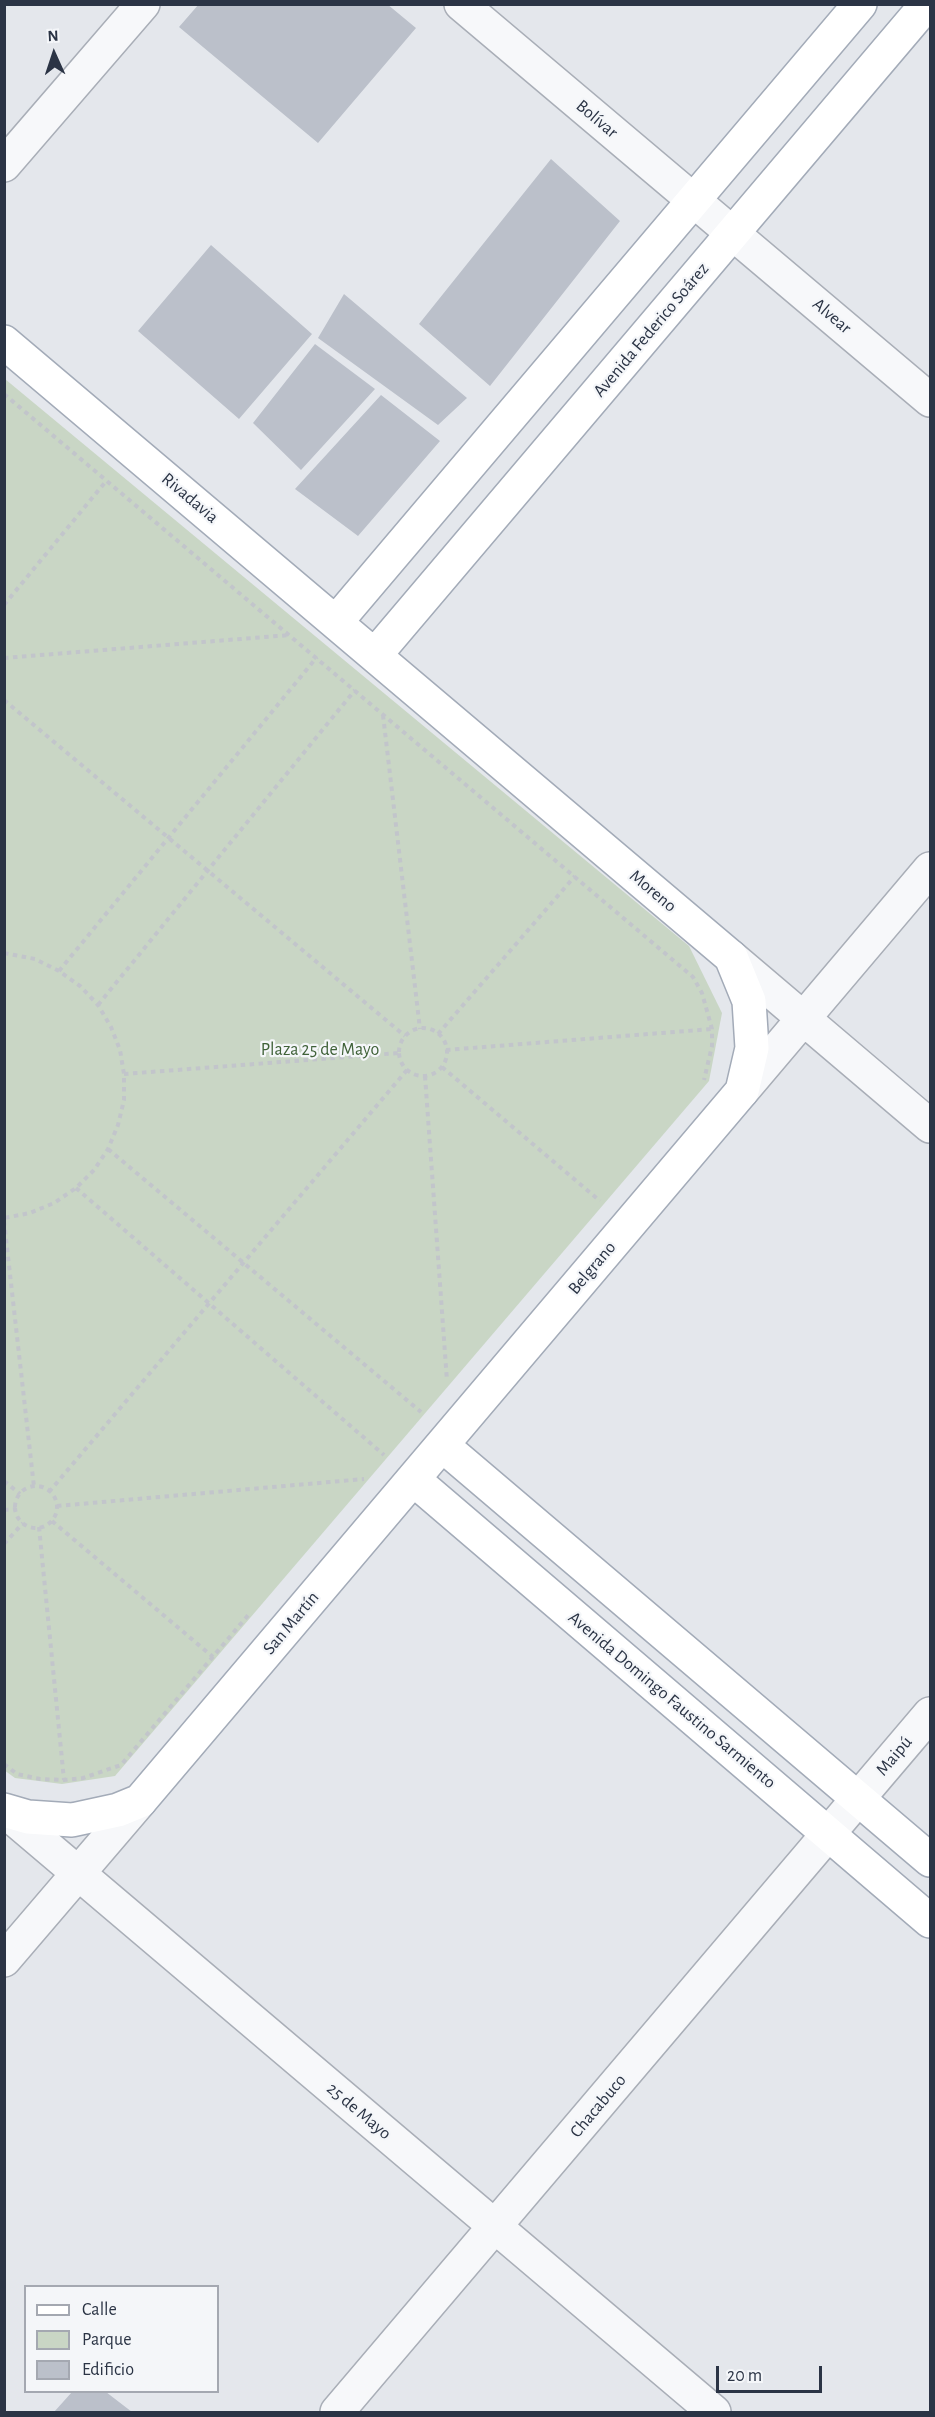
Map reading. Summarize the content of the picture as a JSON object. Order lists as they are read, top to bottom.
{
  "streets": {
    "main road": [
      "Avenida Federico Soárez",
      "Rivadavia",
      "Moreno",
      "Belgrano",
      "San Martín",
      "Avenida Domingo Faustino Sarmiento"
    ],
    "street": [
      "Bolívar",
      "Alvear",
      "Maipú",
      "Chacabuco",
      "25 de Mayo"
    ]
  },
  "crossings": [
    ["Bolívar", "Alvear"],
    ["Bolívar", "Avenida Federico Soárez"],
    ["Alvear", "Avenida Federico Soárez"],
    ["Avenida Federico Soárez", "Rivadavia"],
    ["Avenida Federico Soárez", "Moreno"],
    ["Rivadavia", "Moreno"],
    ["Moreno", "Belgrano"],
    ["Belgrano", "San Martín"],
    ["San Martín", "Avenida Domingo Faustino Sarmiento"],
    ["San Martín", "25 de Mayo"],
    ["Avenida Domingo Faustino Sarmiento", "Chacabuco"],
    ["Maipú", "Chacabuco"],
    ["Chacabuco", "25 de Mayo"]
  ],
  "parks": ["Plaza 25 de Mayo"],
  "legend": ["Calle", "Parque", "Edificio"],
  "scale_bar": "20 m",
  "north": "top"
}
